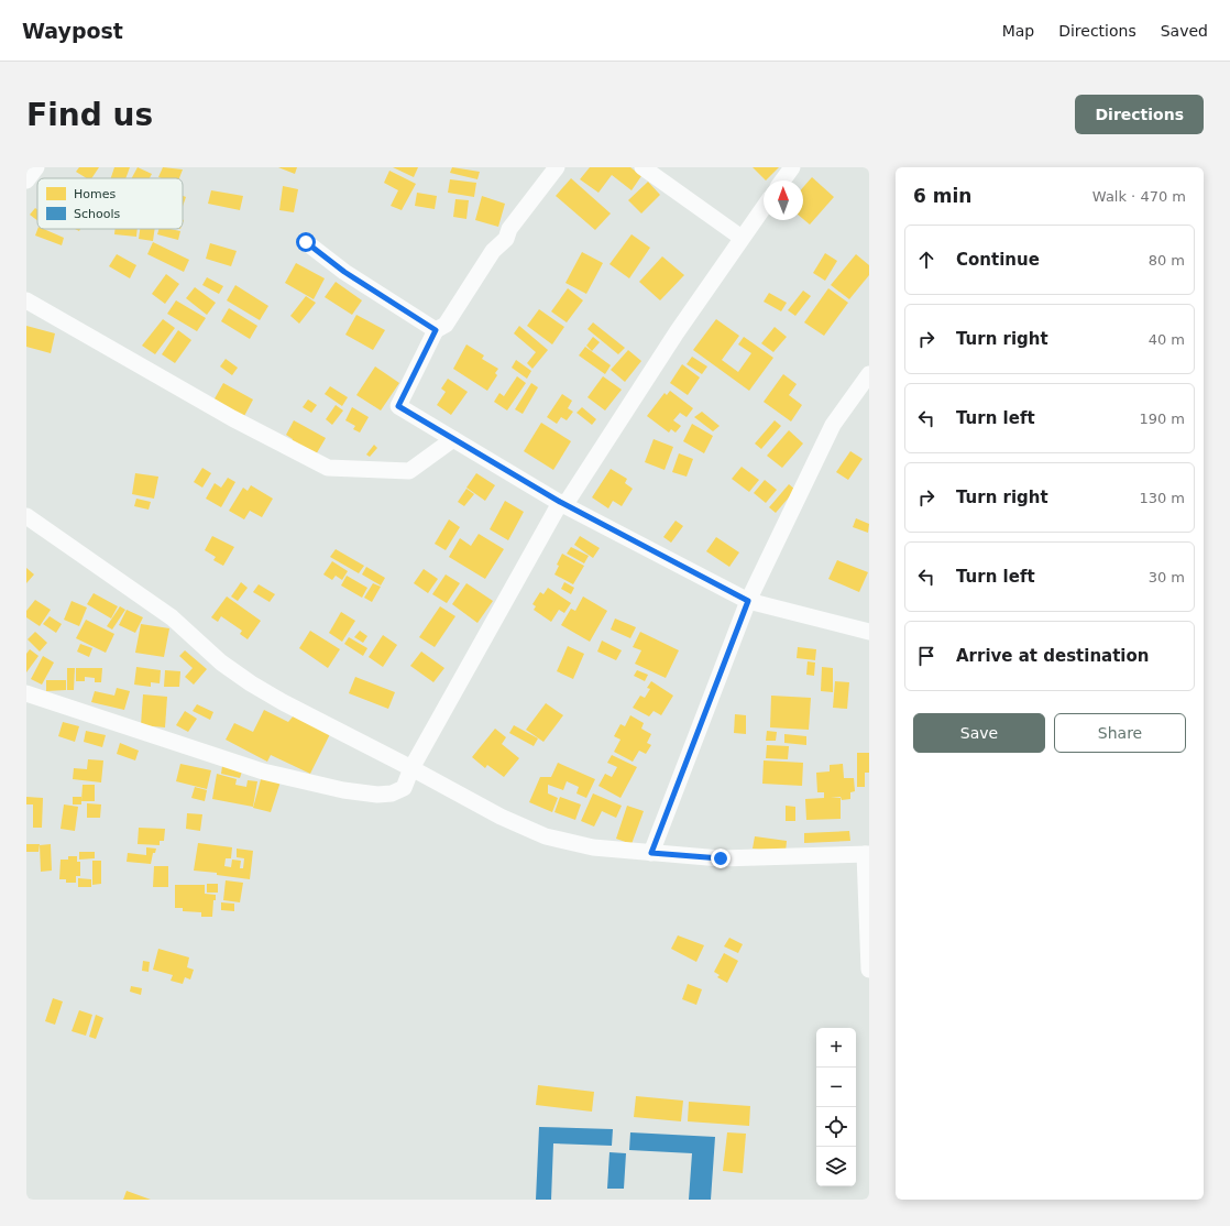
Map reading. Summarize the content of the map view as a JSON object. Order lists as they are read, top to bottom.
{
  "legend": ["Homes", "Schools"],
  "north": "top",
  "page": {
    "header": "Waypost",
    "nav": ["Map", "Directions", "Saved"],
    "buttons": [
      "Directions",
      ["Save", "Share"]
    ],
    "title": "Find us",
    "heading": ["6 min", "Walk · 470 m"],
    "list": [
      ["Continue", "80 m"],
      ["Turn right", "40 m"],
      ["Turn left", "190 m"],
      ["Turn right", "130 m"],
      ["Turn left", "30 m"],
      "Arrive at destination"
    ],
    "map_buttons": ["+", "−"]
  }
}
